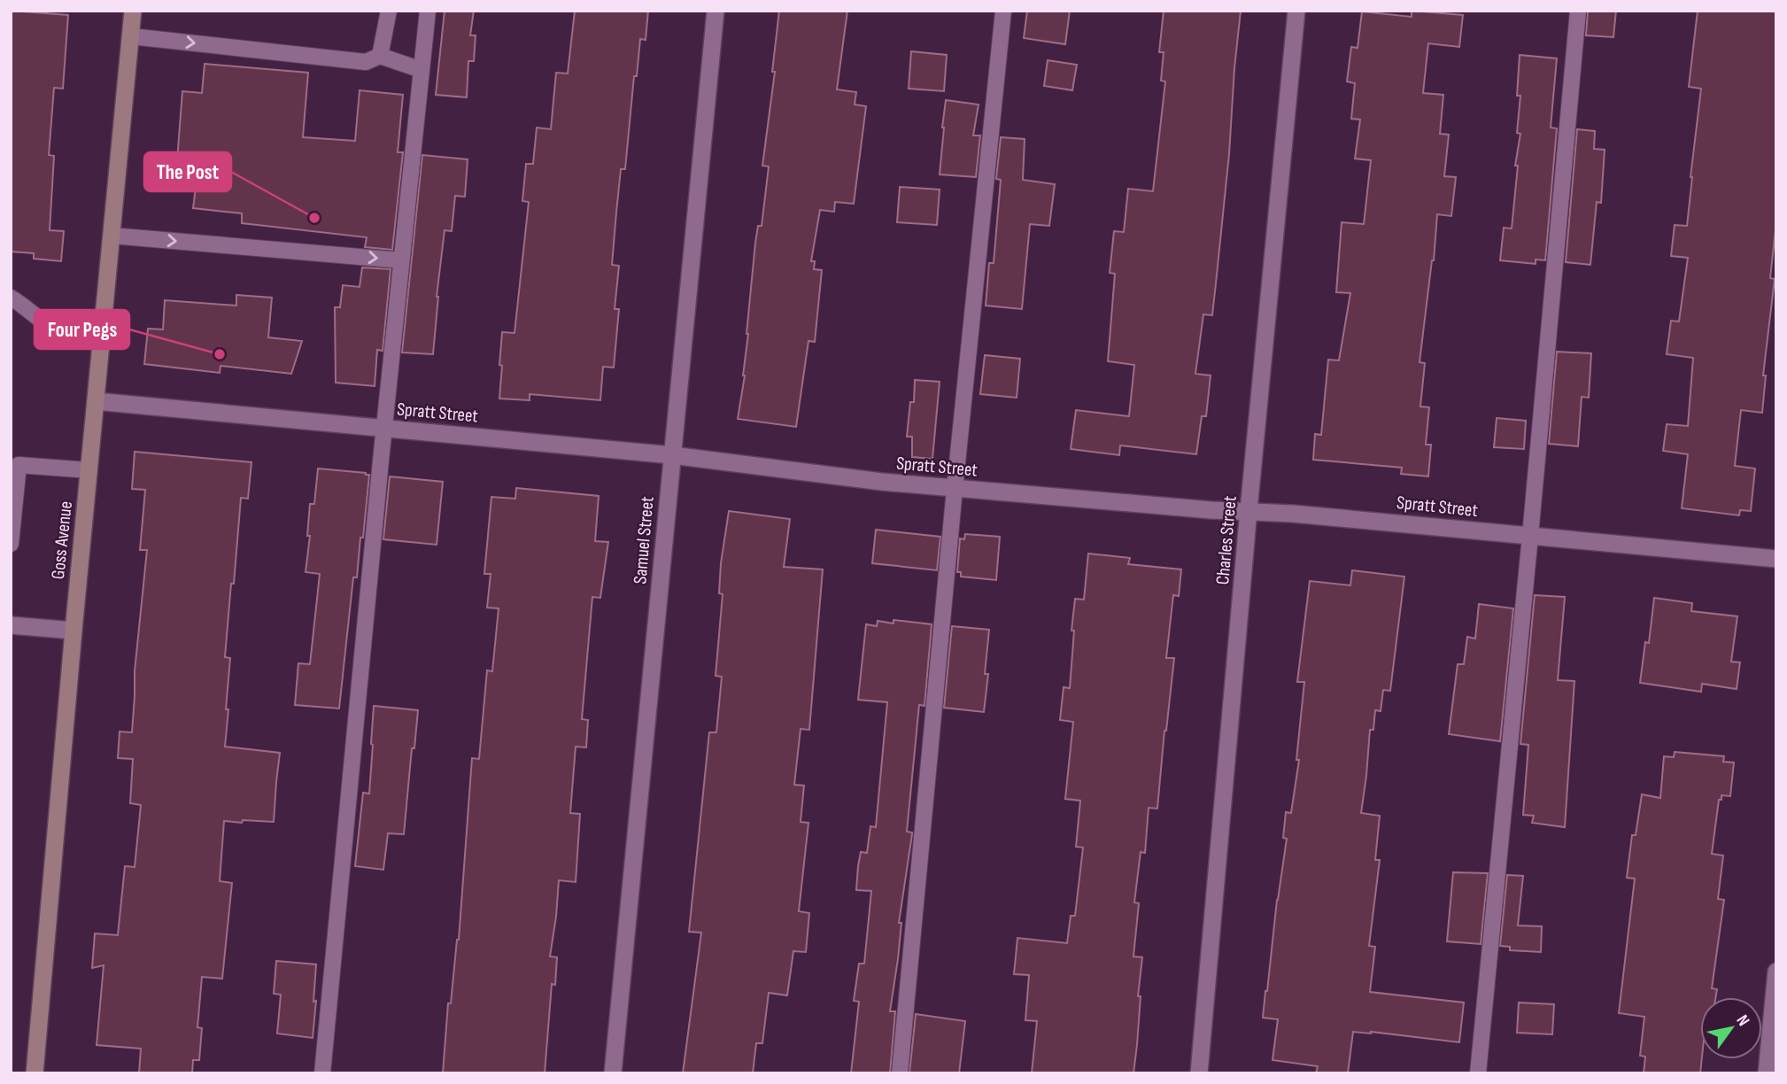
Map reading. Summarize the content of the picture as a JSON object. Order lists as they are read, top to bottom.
{
  "streets": {
    "main road": ["Goss Avenue"],
    "street": ["Spratt Street", "Samuel Street", "Charles Street"]
  },
  "crossings": [
    ["Spratt Street", "Goss Avenue"],
    ["Spratt Street", "Samuel Street"],
    ["Spratt Street", "Charles Street"]
  ],
  "places": ["The Post", "Four Pegs"],
  "north": "top right"
}
